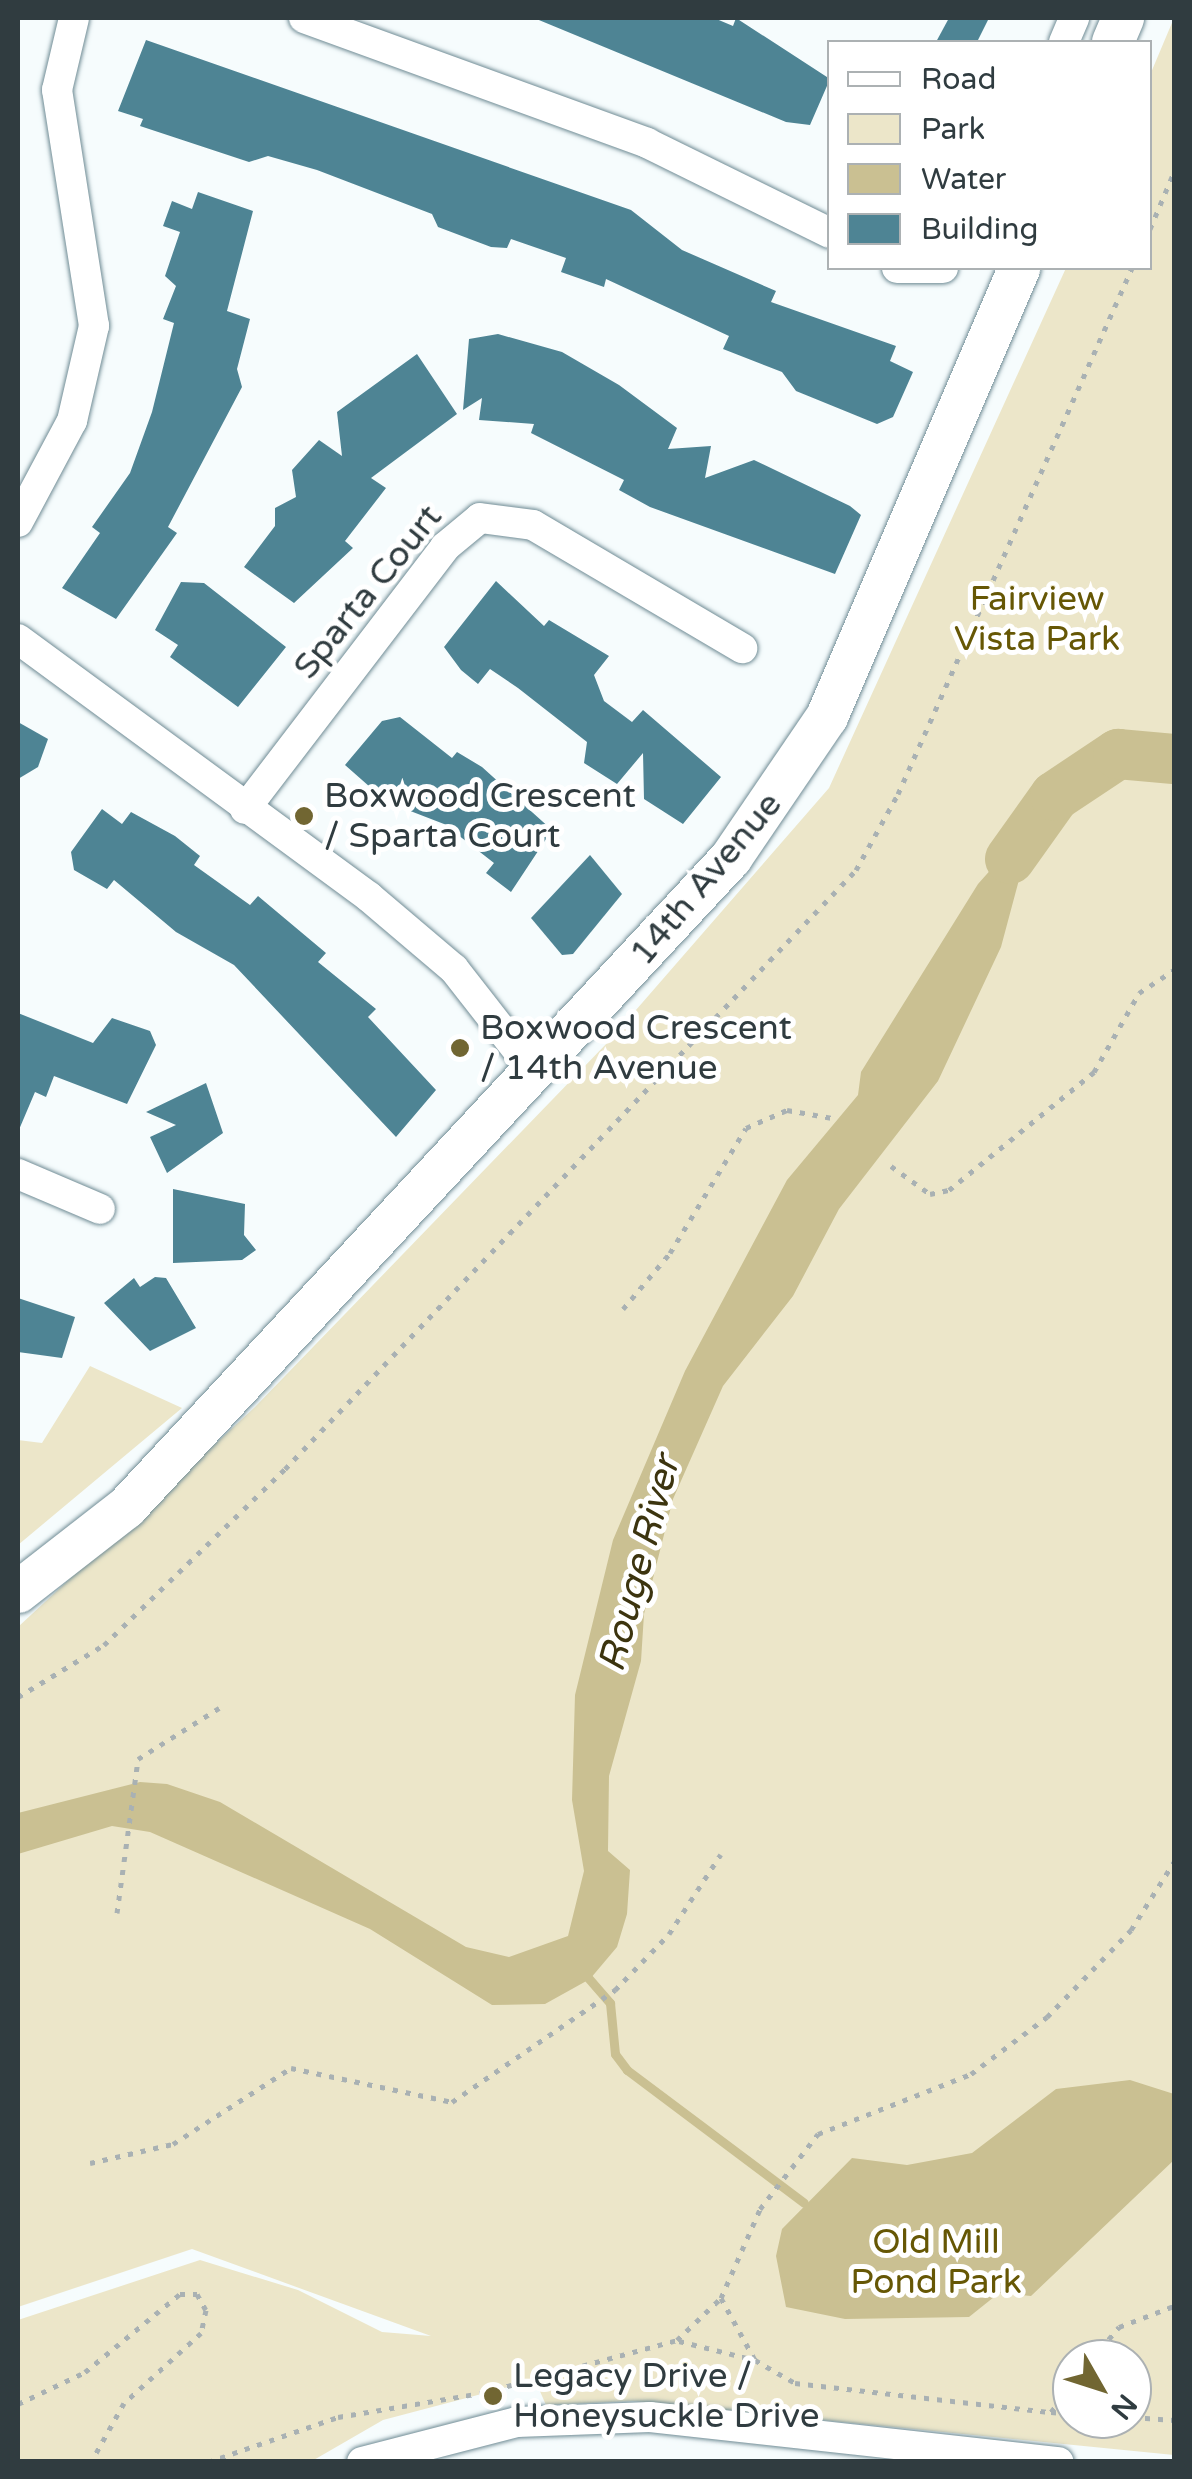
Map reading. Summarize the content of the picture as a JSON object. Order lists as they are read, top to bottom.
{
  "streets": {
    "main road": ["14th Avenue"],
    "street": ["Sparta Court"]
  },
  "water": ["Rouge River"],
  "parks": ["Fairview Vista Park", "Old Mill Pond Park"],
  "places": ["Boxwood Crescent / Sparta Court", "Boxwood Crescent / 14th Avenue", "Legacy Drive / Honeysuckle Drive"],
  "legend": [
    "Road",
    "Park",
    "Water",
    "Building"
  ],
  "north": "bottom right"
}
